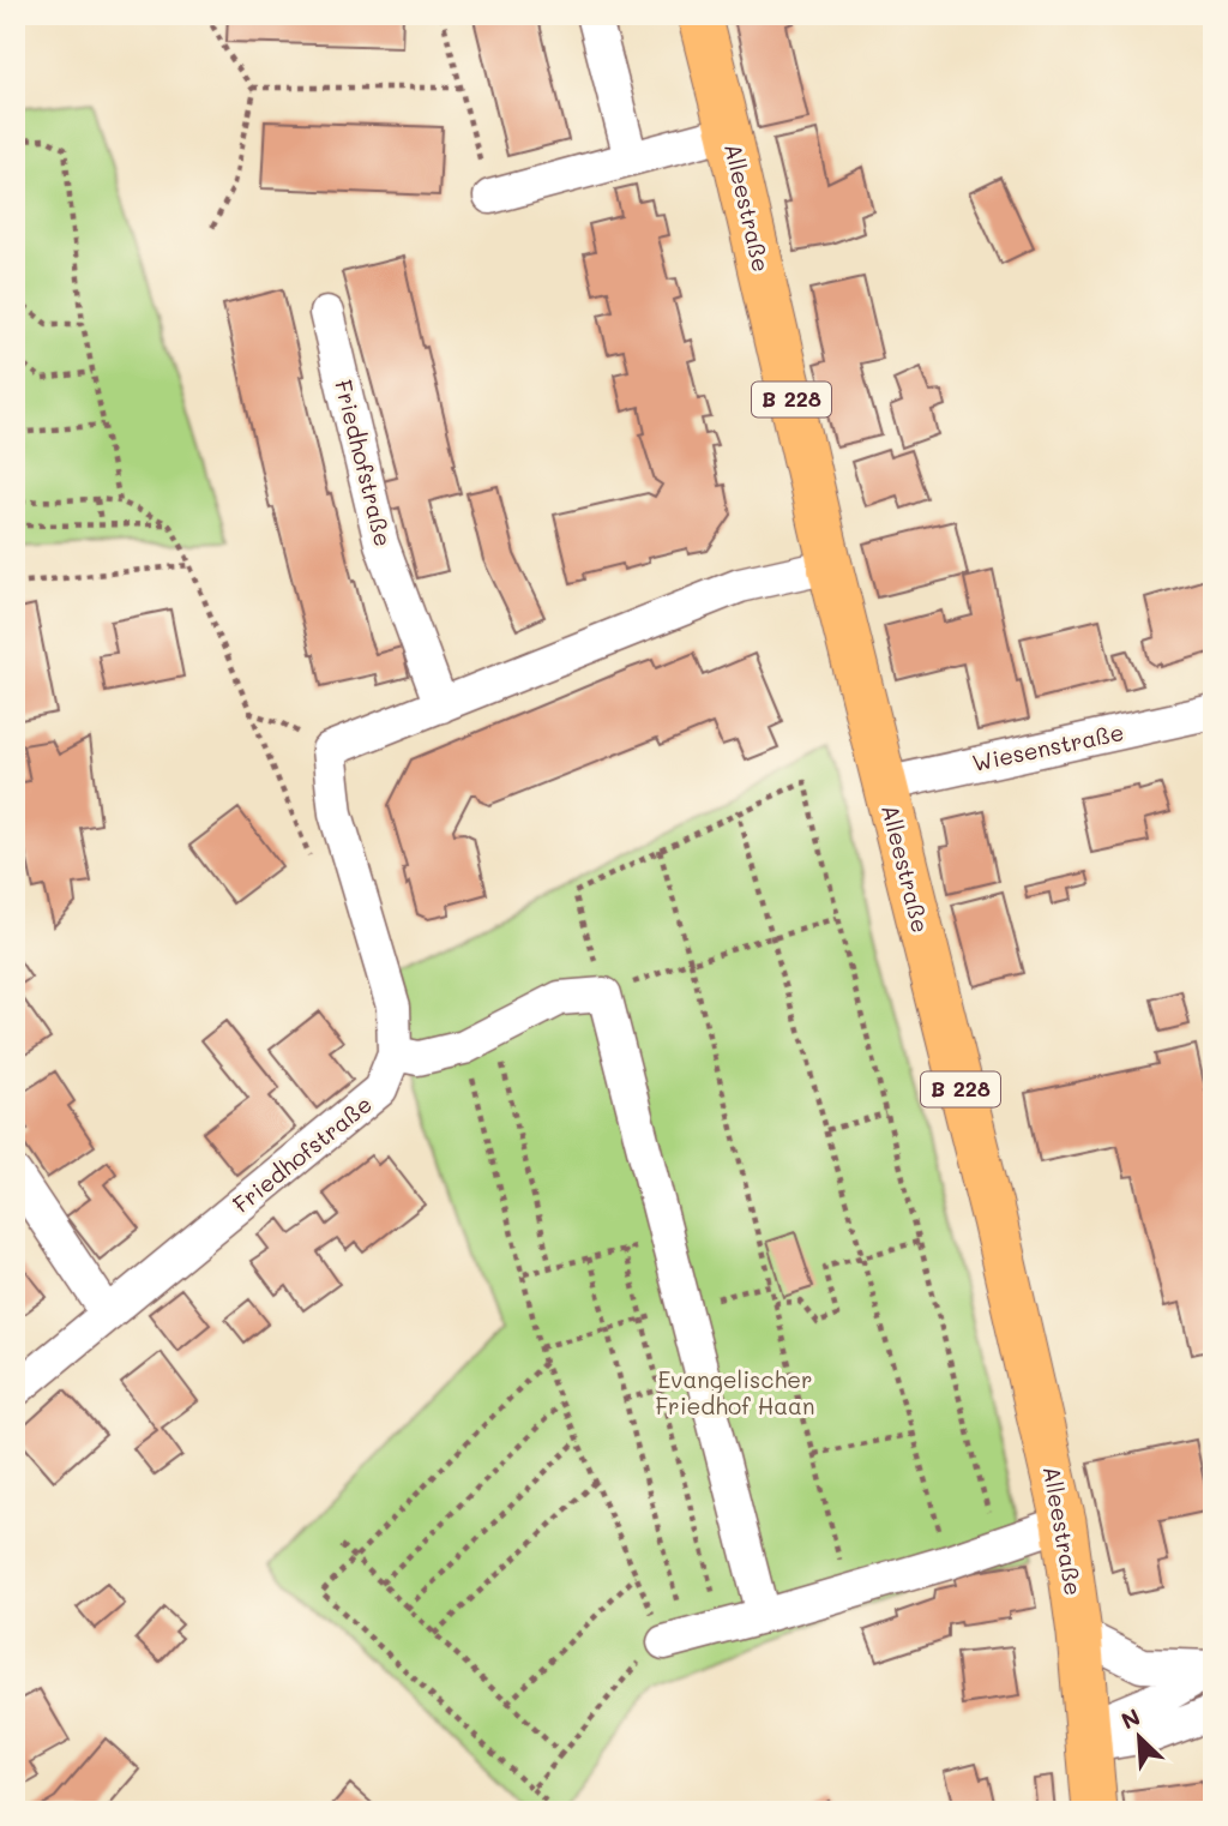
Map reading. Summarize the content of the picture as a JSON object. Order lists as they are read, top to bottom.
{
  "streets": {
    "main road": ["Alleestraße", "B 228"],
    "street": ["Friedhofstraße", "Wiesenstraße"]
  },
  "crossings": [
    ["Alleestraße", "B 228"],
    ["Alleestraße", "Friedhofstraße"],
    ["Alleestraße", "Wiesenstraße"]
  ],
  "parks": ["Evangelischer Friedhof Haan"],
  "north": "top left"
}
